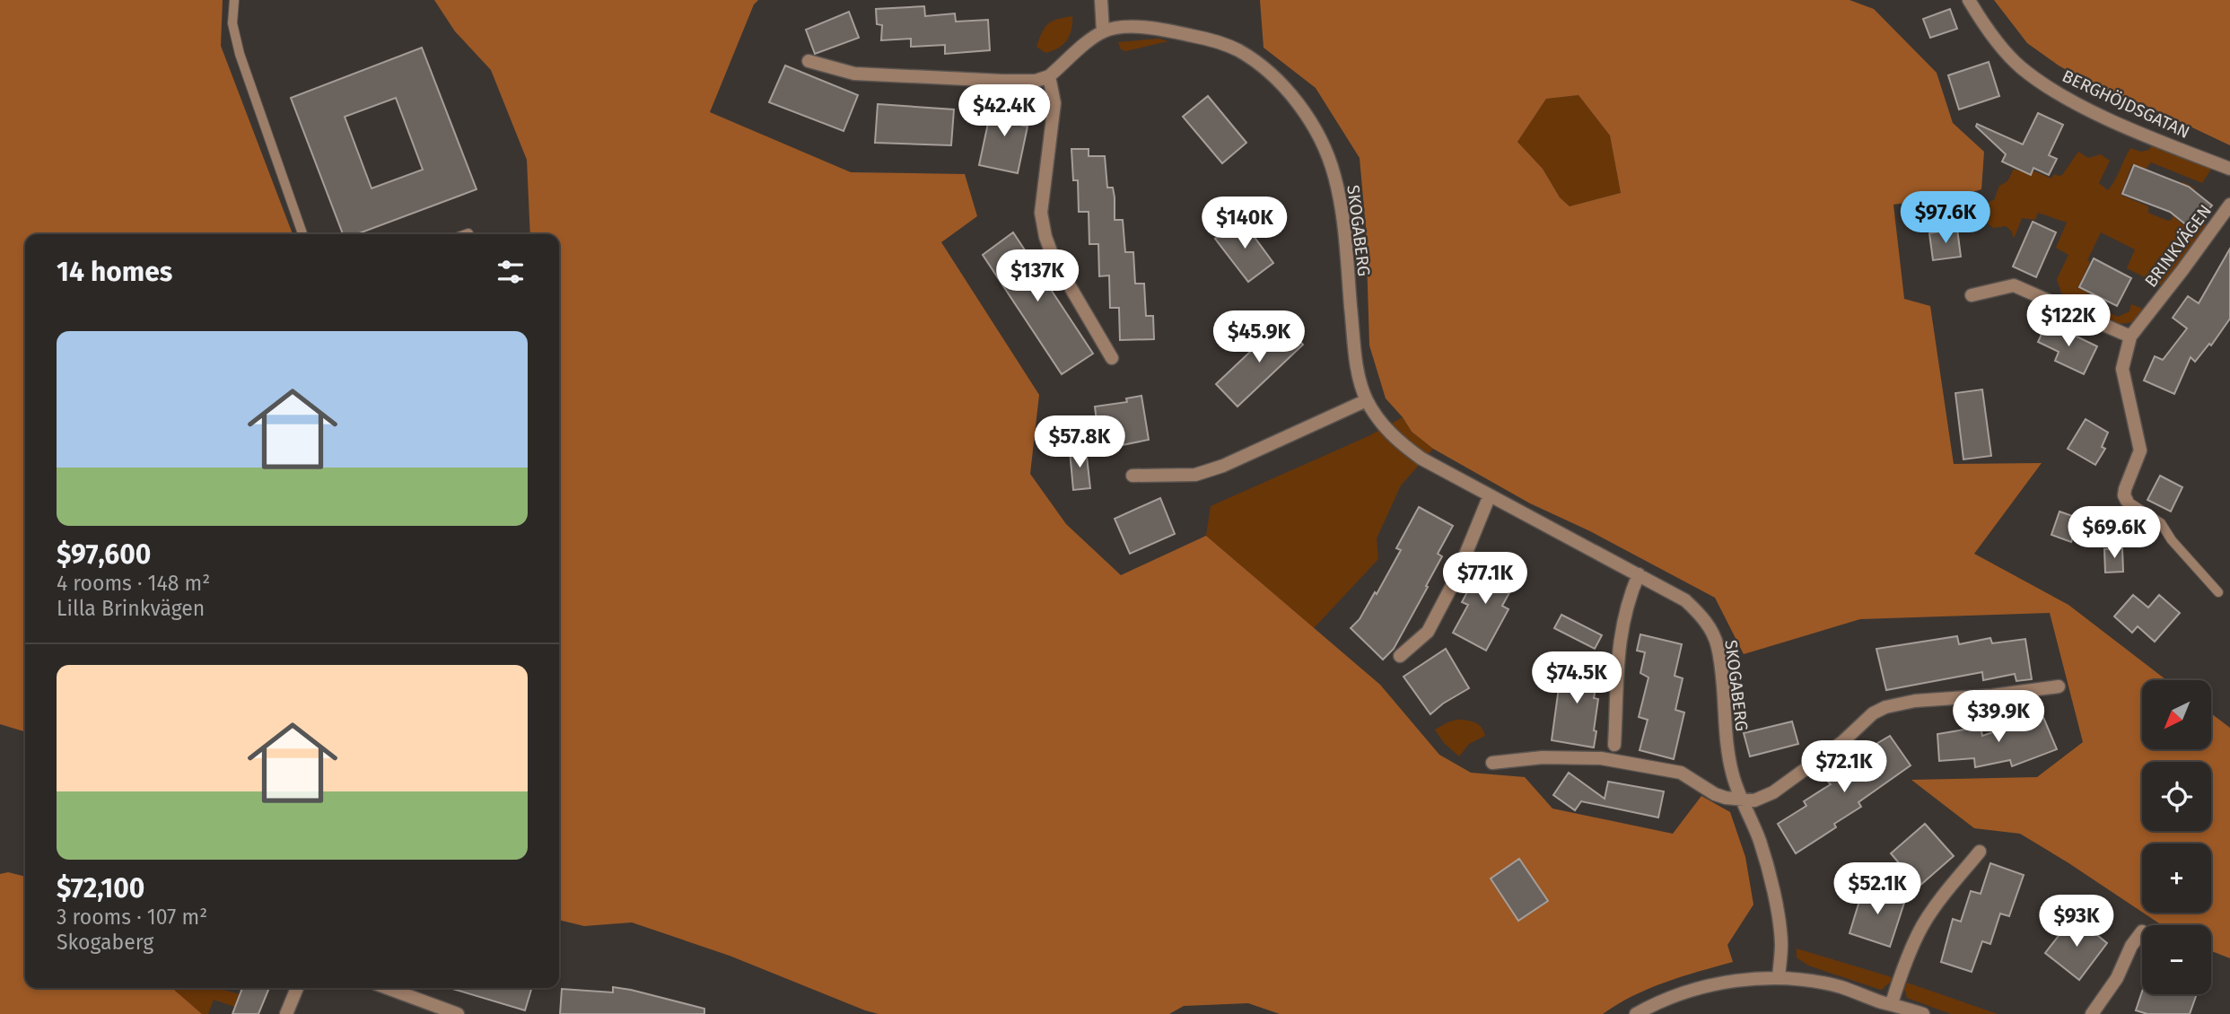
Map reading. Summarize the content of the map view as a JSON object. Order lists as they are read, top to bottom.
{
  "streets": {
    "street": ["BERGHÖJDSGATAN", "SKOGABERG", "BRINKVÄGEN"]
  },
  "north": "bottom left",
  "page": {
    "price": [
      "$42.4K",
      "$97.6K",
      "$140K",
      "$137K",
      "$122K",
      "$45.9K",
      "$57.8K",
      "$69.6K",
      "$77.1K",
      "$74.5K",
      "$39.9K",
      "$72.1K",
      "$52.1K",
      "$93K"
    ],
    "heading": "14 homes",
    "list": [
      {
        "name": "$97,600",
        "note": "4 rooms · 148 m² · Lilla Brinkvägen"
      },
      {
        "name": "$72,100",
        "note": "3 rooms · 107 m² · Skogaberg"
      }
    ],
    "map_buttons": ["+", "−"]
  }
}
